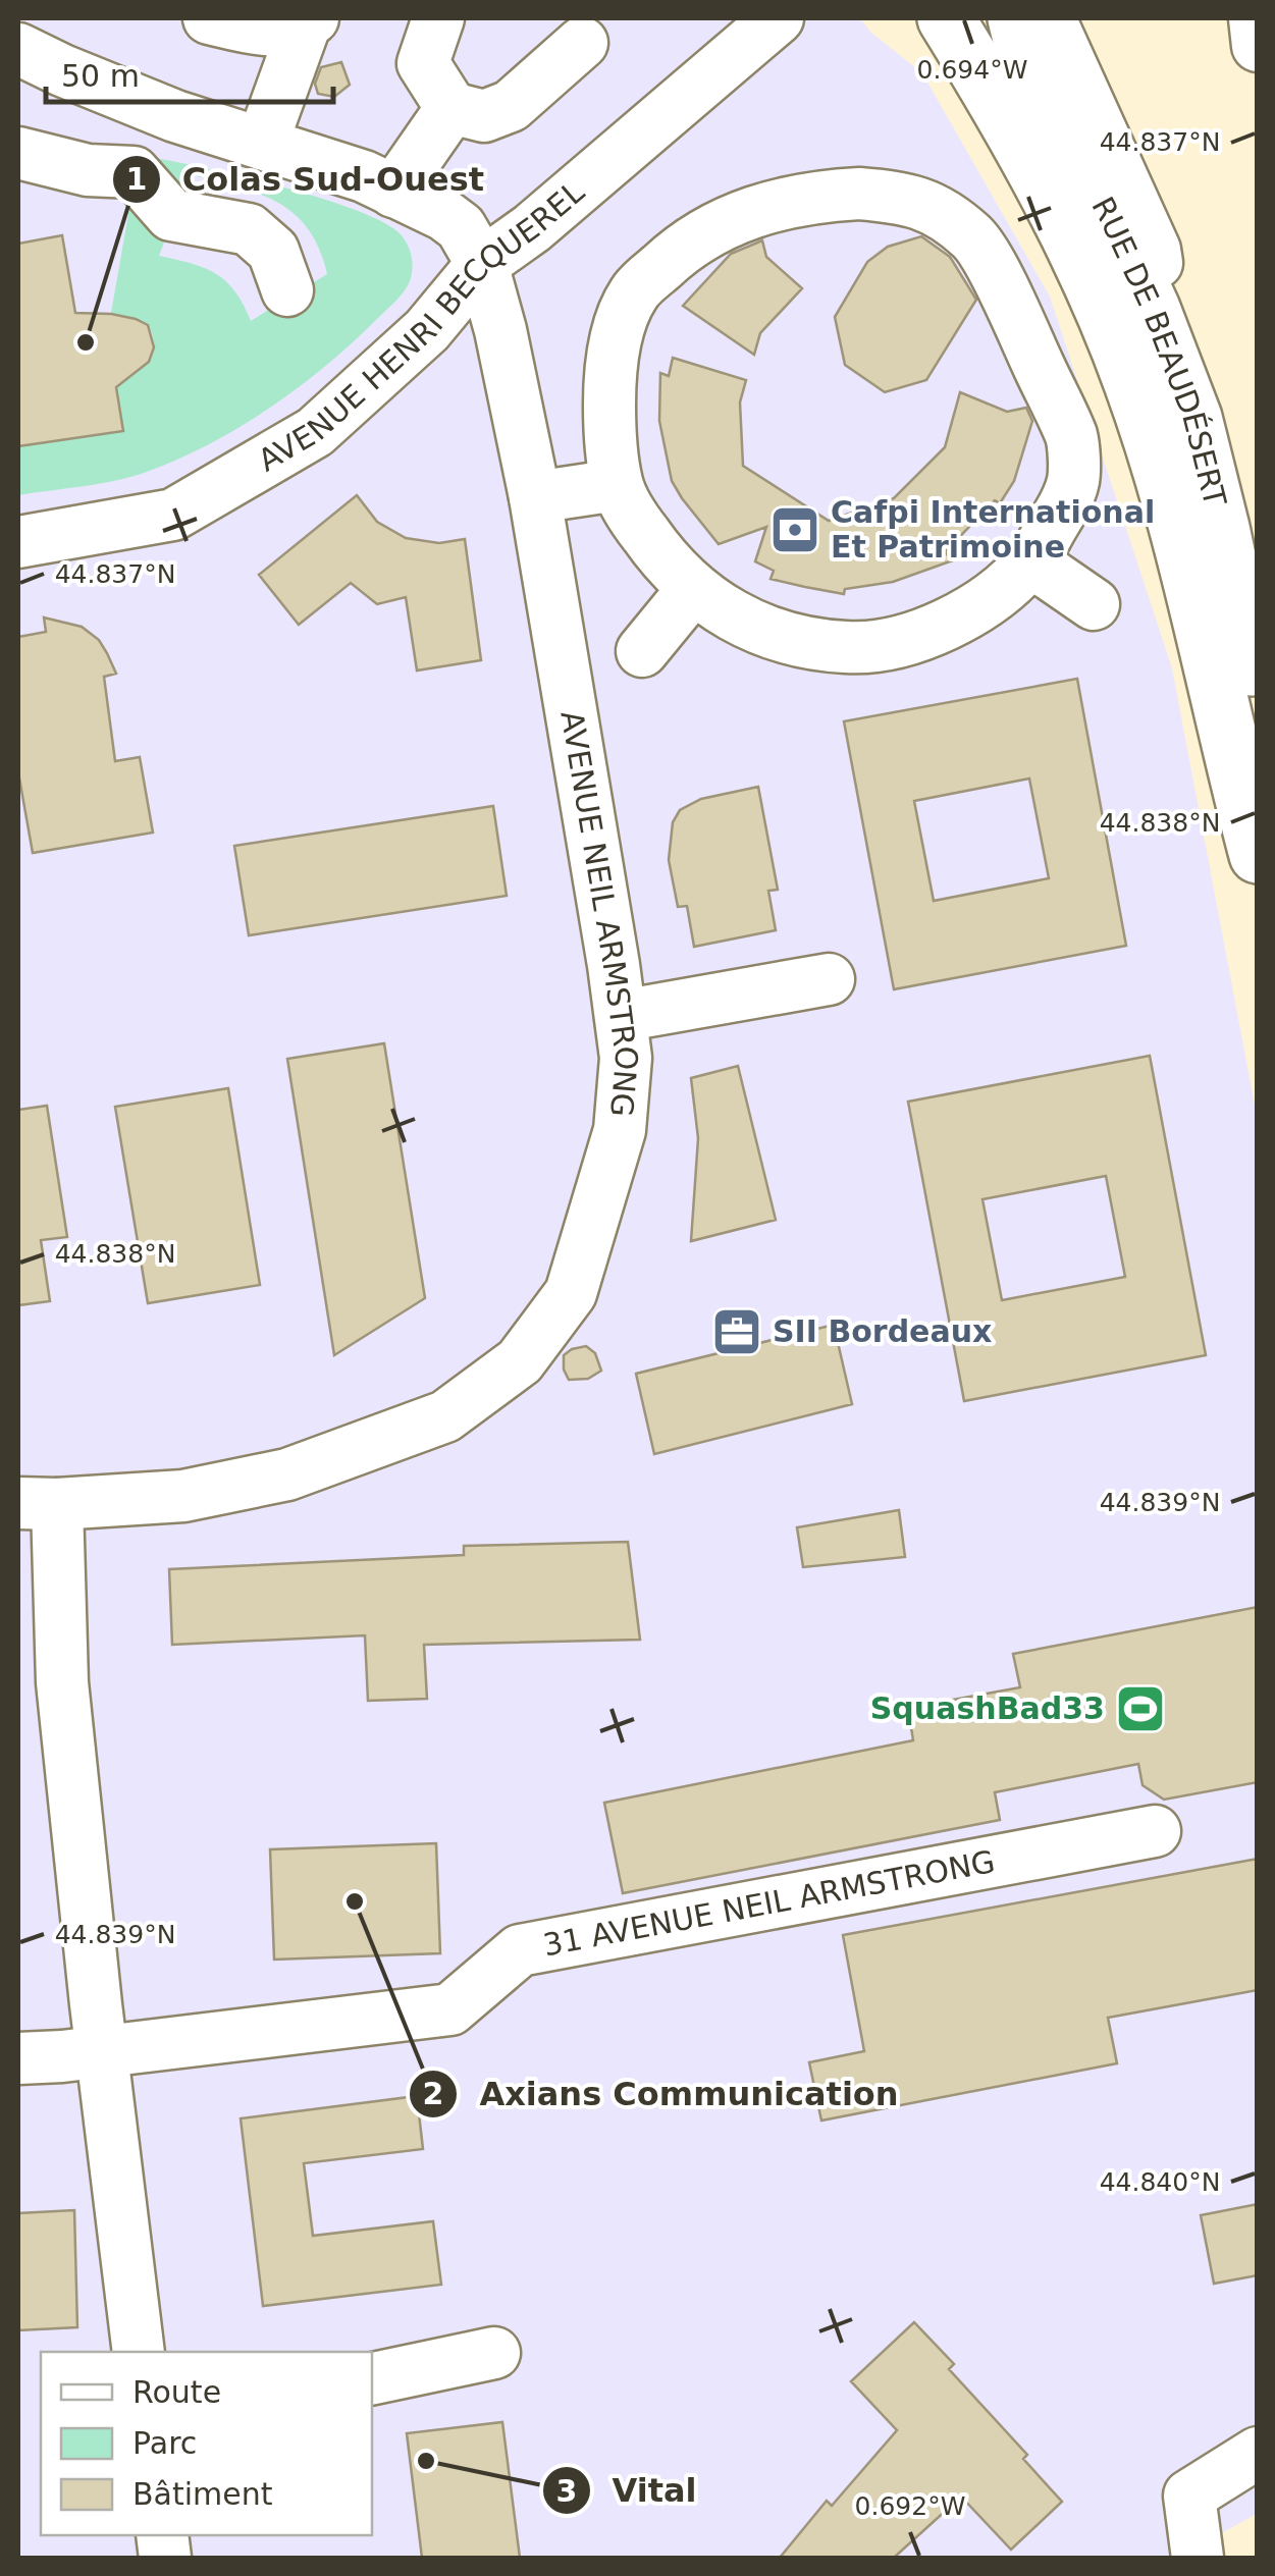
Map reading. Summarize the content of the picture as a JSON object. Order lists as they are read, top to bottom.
{
  "streets": {
    "main road": ["RUE DE BEAUDÉSERT"],
    "street": ["AVENUE HENRI BECQUEREL", "AVENUE NEIL ARMSTRONG", "31 AVENUE NEIL ARMSTRONG"]
  },
  "crossings": [
    ["AVENUE HENRI BECQUEREL", "AVENUE NEIL ARMSTRONG"],
    ["AVENUE NEIL ARMSTRONG", "31 AVENUE NEIL ARMSTRONG"]
  ],
  "places": {
    "other": ["Colas Sud-Ouest", "Axians Communication", "Vital"],
    "bank": ["Cafpi International Et Patrimoine"],
    "office": ["SII Bordeaux"],
    "sports": ["SquashBad33"]
  },
  "legend": ["Route", "Parc", "Bâtiment"],
  "scale_bar": "50 m",
  "coordinates": [
    "0.694°W",
    "44.837°N",
    "44.838°N",
    "44.839°N",
    "44.840°N",
    "0.692°W"
  ]
}
